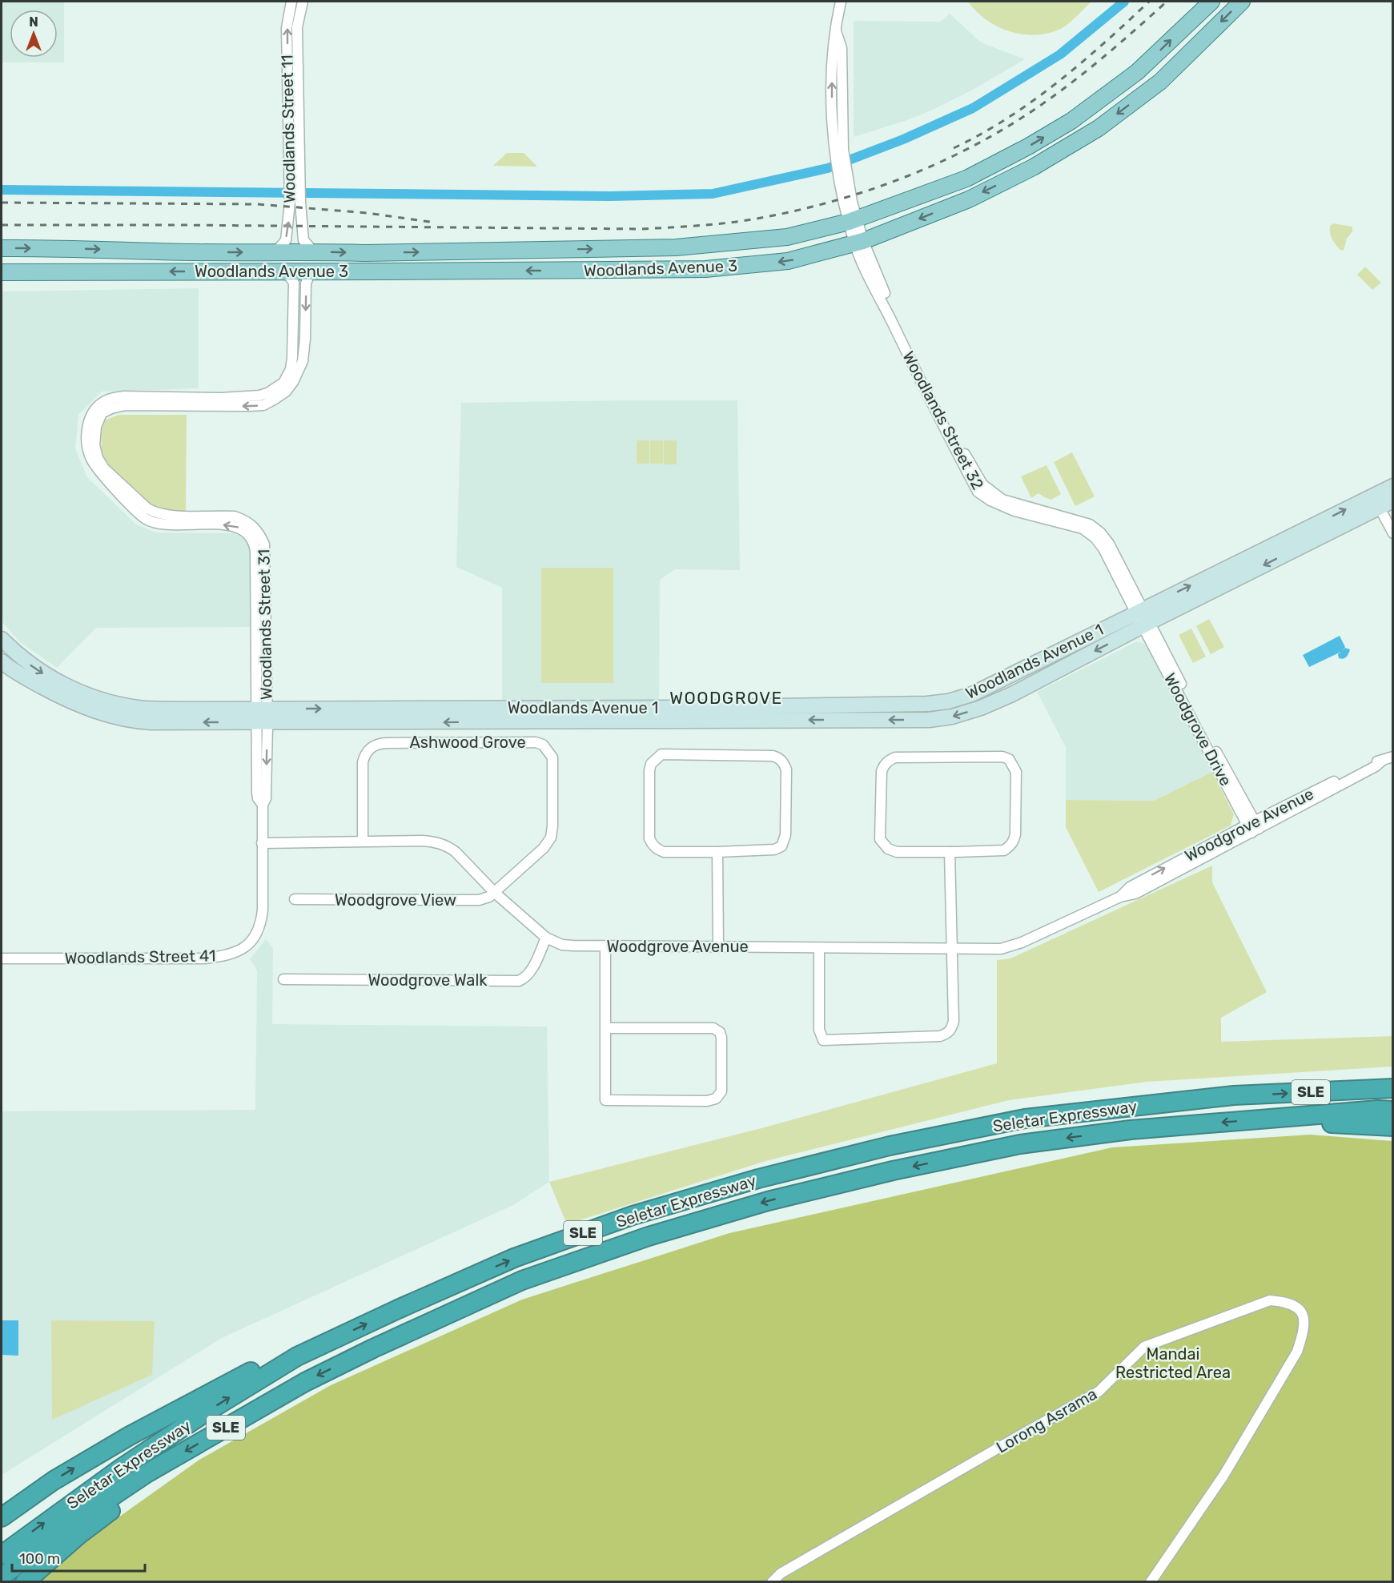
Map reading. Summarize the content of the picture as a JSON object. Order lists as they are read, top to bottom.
{
  "streets": {
    "highway": ["SLE", "Seletar Expressway"],
    "main road": ["Woodlands Avenue 3", "Woodlands Avenue 1"],
    "street": [
      "Woodlands Street 11",
      "Woodlands Street 32",
      "Woodlands Street 31",
      "Woodgrove Drive",
      "Ashwood Grove",
      "Woodgrove Avenue",
      "Woodgrove View",
      "Woodlands Street 41",
      "Woodgrove Walk",
      "Lorong Asrama"
    ]
  },
  "crossings": [
    ["Woodlands Street 11", "Woodlands Avenue 3"],
    ["Woodlands Avenue 3", "Woodlands Street 32"],
    ["Woodlands Avenue 3", "Woodlands Street 31"],
    ["Woodlands Street 32", "Woodlands Avenue 1"],
    ["Woodlands Street 32", "Woodgrove Drive"],
    ["Woodlands Street 31", "Woodlands Avenue 1"],
    ["Woodlands Street 31", "Woodlands Street 41"],
    ["Woodlands Avenue 1", "Woodgrove Drive"],
    ["Woodlands Avenue 1", "Woodlands Street 41"],
    ["Woodgrove Drive", "Woodgrove Avenue"],
    ["Ashwood Grove", "Woodgrove Avenue"],
    ["Ashwood Grove", "Woodgrove View"],
    ["Woodgrove Avenue", "Woodgrove View"],
    ["Woodgrove Avenue", "Woodlands Street 41"],
    ["Woodgrove Avenue", "Woodgrove Walk"]
  ],
  "districts": ["WOODGROVE"],
  "parks": ["Mandai Restricted Area"],
  "scale_bar": "100 m",
  "north": "top"
}
